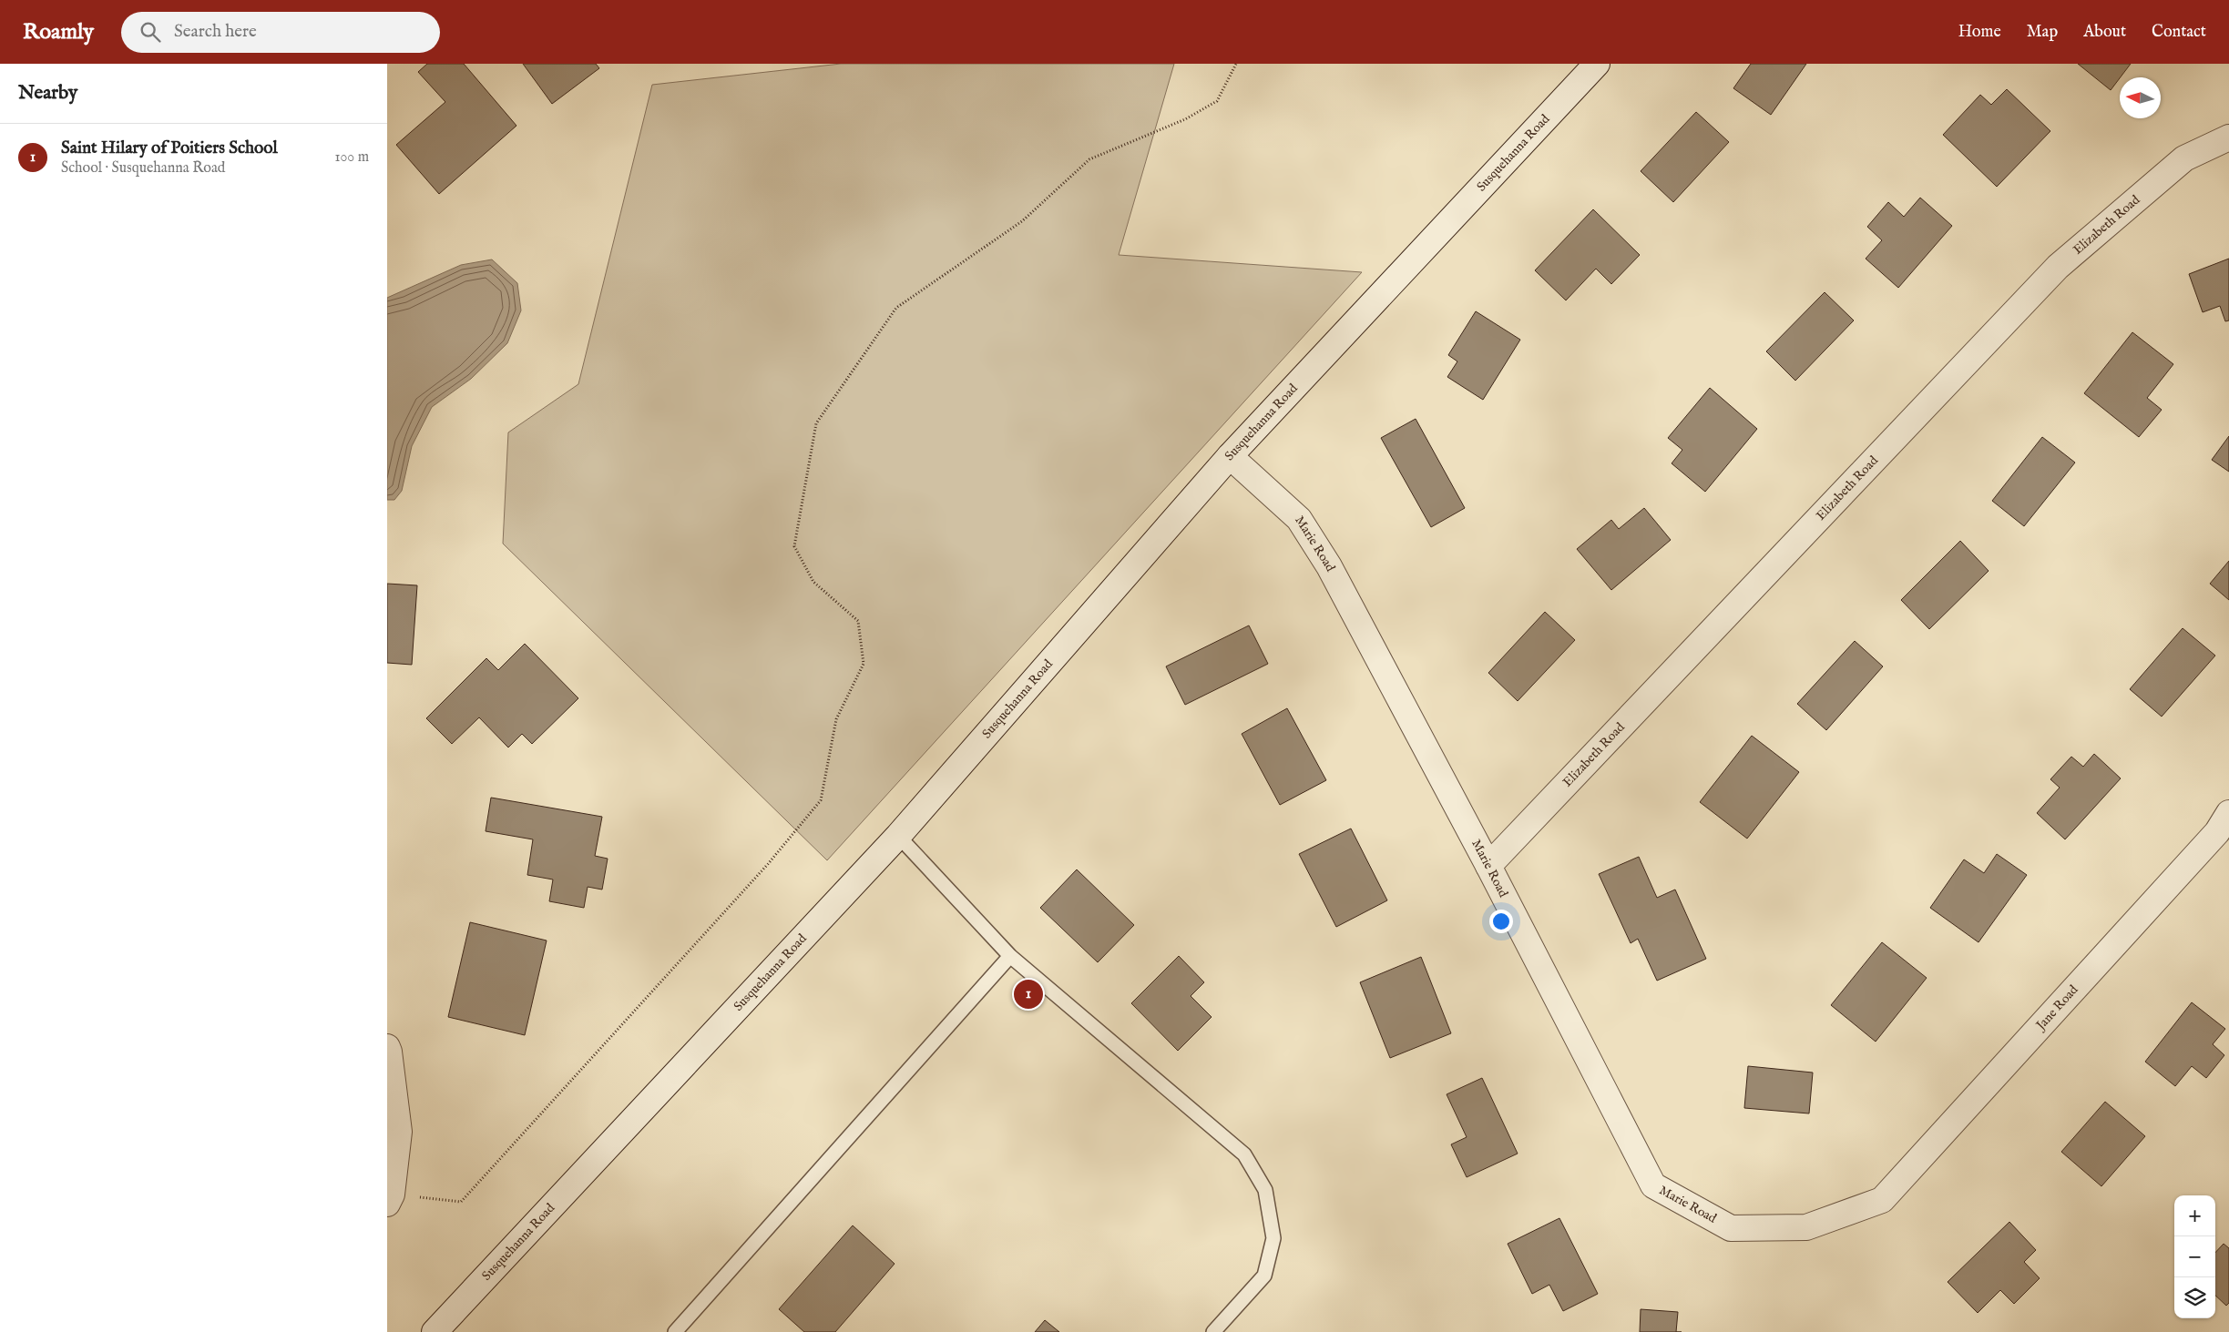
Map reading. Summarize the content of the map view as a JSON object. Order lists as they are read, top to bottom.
{
  "streets": {
    "street": [
      "Susquehanna Road",
      "Elizabeth Road",
      "Marie Road",
      "Jane Road"
    ]
  },
  "crossings": [
    ["Susquehanna Road", "Marie Road"],
    ["Elizabeth Road", "Marie Road"],
    ["Marie Road", "Jane Road"]
  ],
  "north": "left",
  "page": {
    "header": "Roamly",
    "search": "Search here",
    "nav": [
      "Home",
      "Map",
      "About",
      "Contact"
    ],
    "heading": "Nearby",
    "list": [
      {
        "mark": "1",
        "name": "Saint Hilary of Poitiers School",
        "note": "School · Susquehanna Road",
        "value": "100 m"
      }
    ],
    "pins": "1",
    "map_buttons": ["+", "−"]
  }
}
